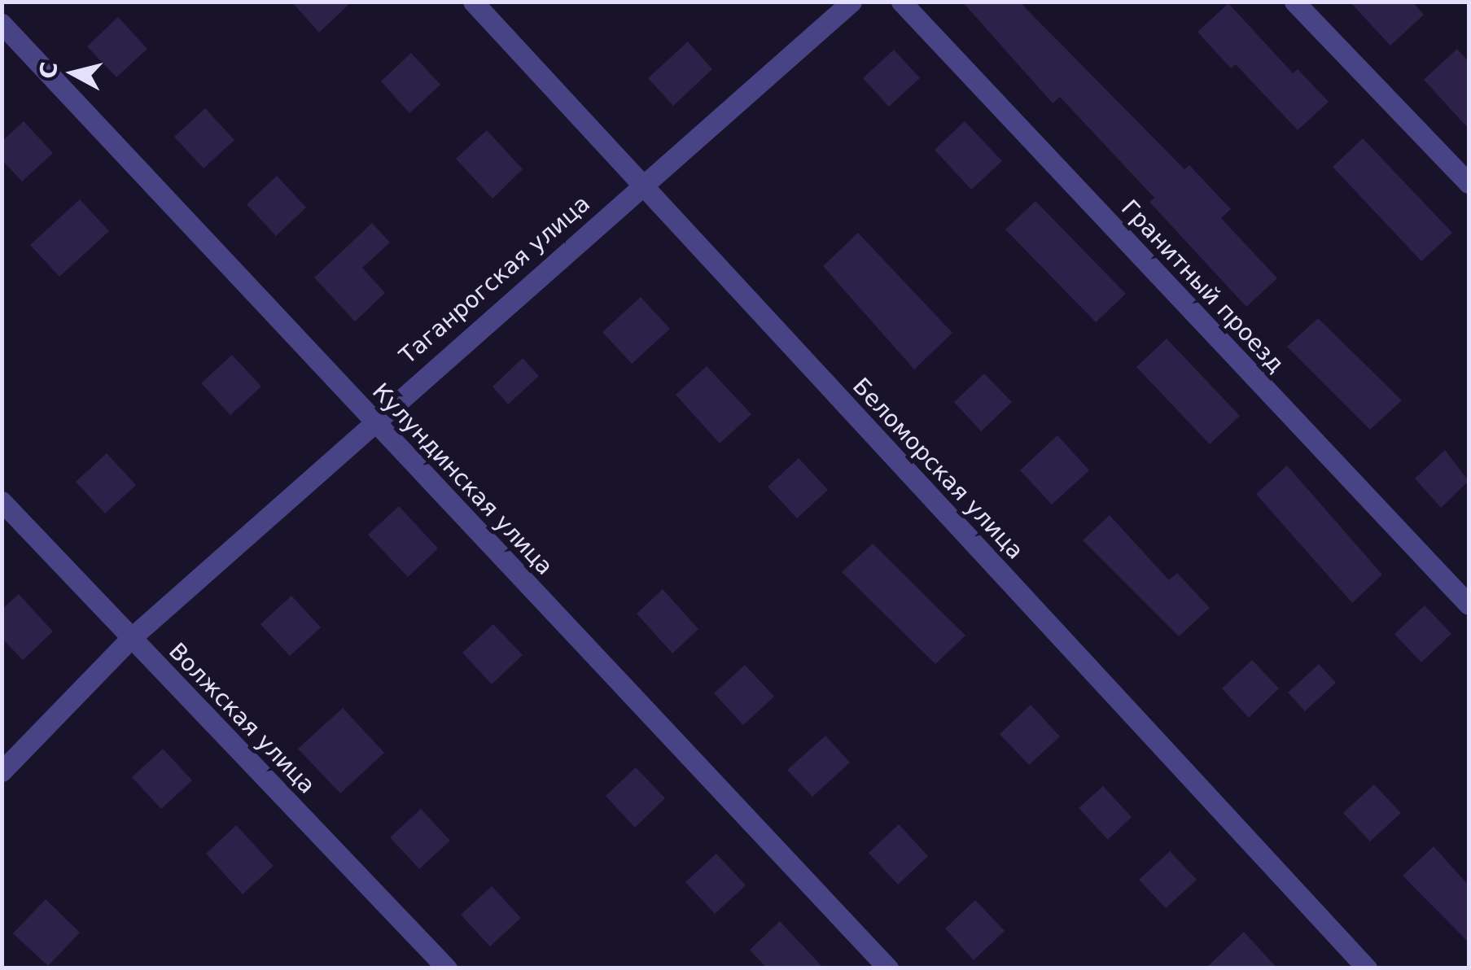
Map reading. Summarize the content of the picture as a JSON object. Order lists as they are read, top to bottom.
{
  "streets": {
    "street": [
      "Таганрогская улица",
      "Гранитный проезд",
      "Беломорская улица",
      "Кулундинская улица",
      "Волжская улица"
    ]
  },
  "crossings": [
    ["Таганрогская улица", "Беломорская улица"],
    ["Таганрогская улица", "Кулундинская улица"],
    ["Таганрогская улица", "Волжская улица"]
  ],
  "north": "left"
}
